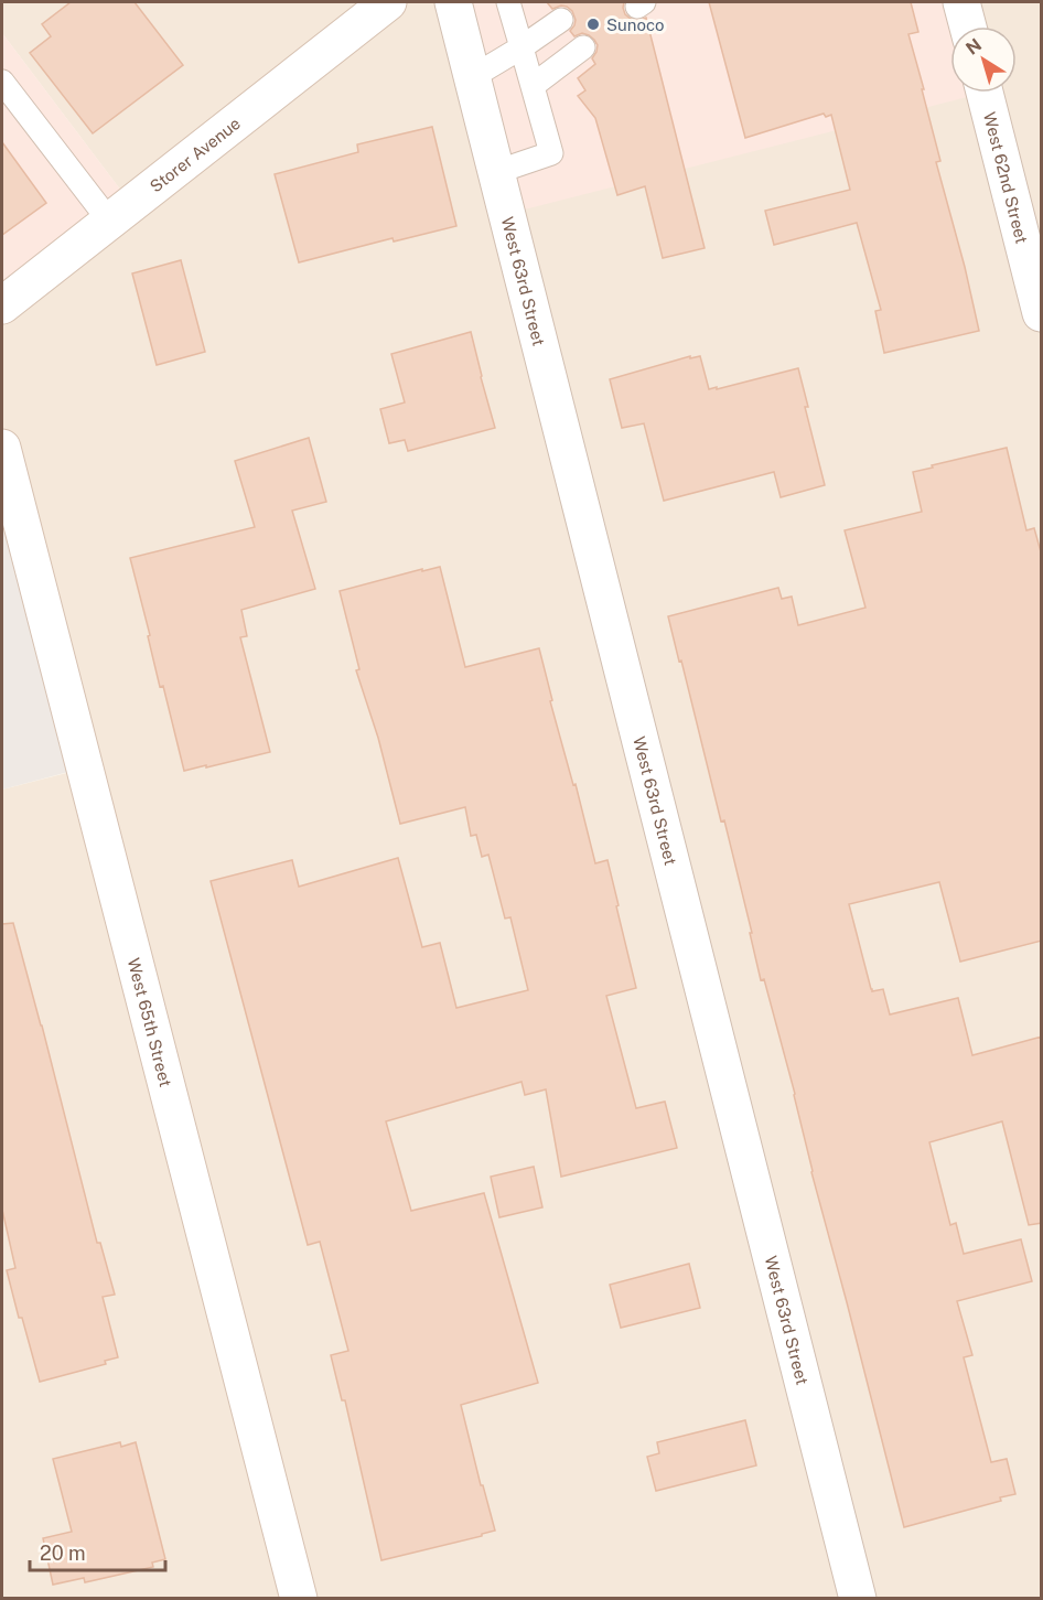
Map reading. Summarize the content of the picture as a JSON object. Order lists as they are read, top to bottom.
{
  "streets": {
    "street": [
      "Storer Avenue",
      "West 62nd Street",
      "West 63rd Street",
      "West 65th Street"
    ]
  },
  "places": ["Sunoco"],
  "scale_bar": "20 m",
  "north": "top left"
}
